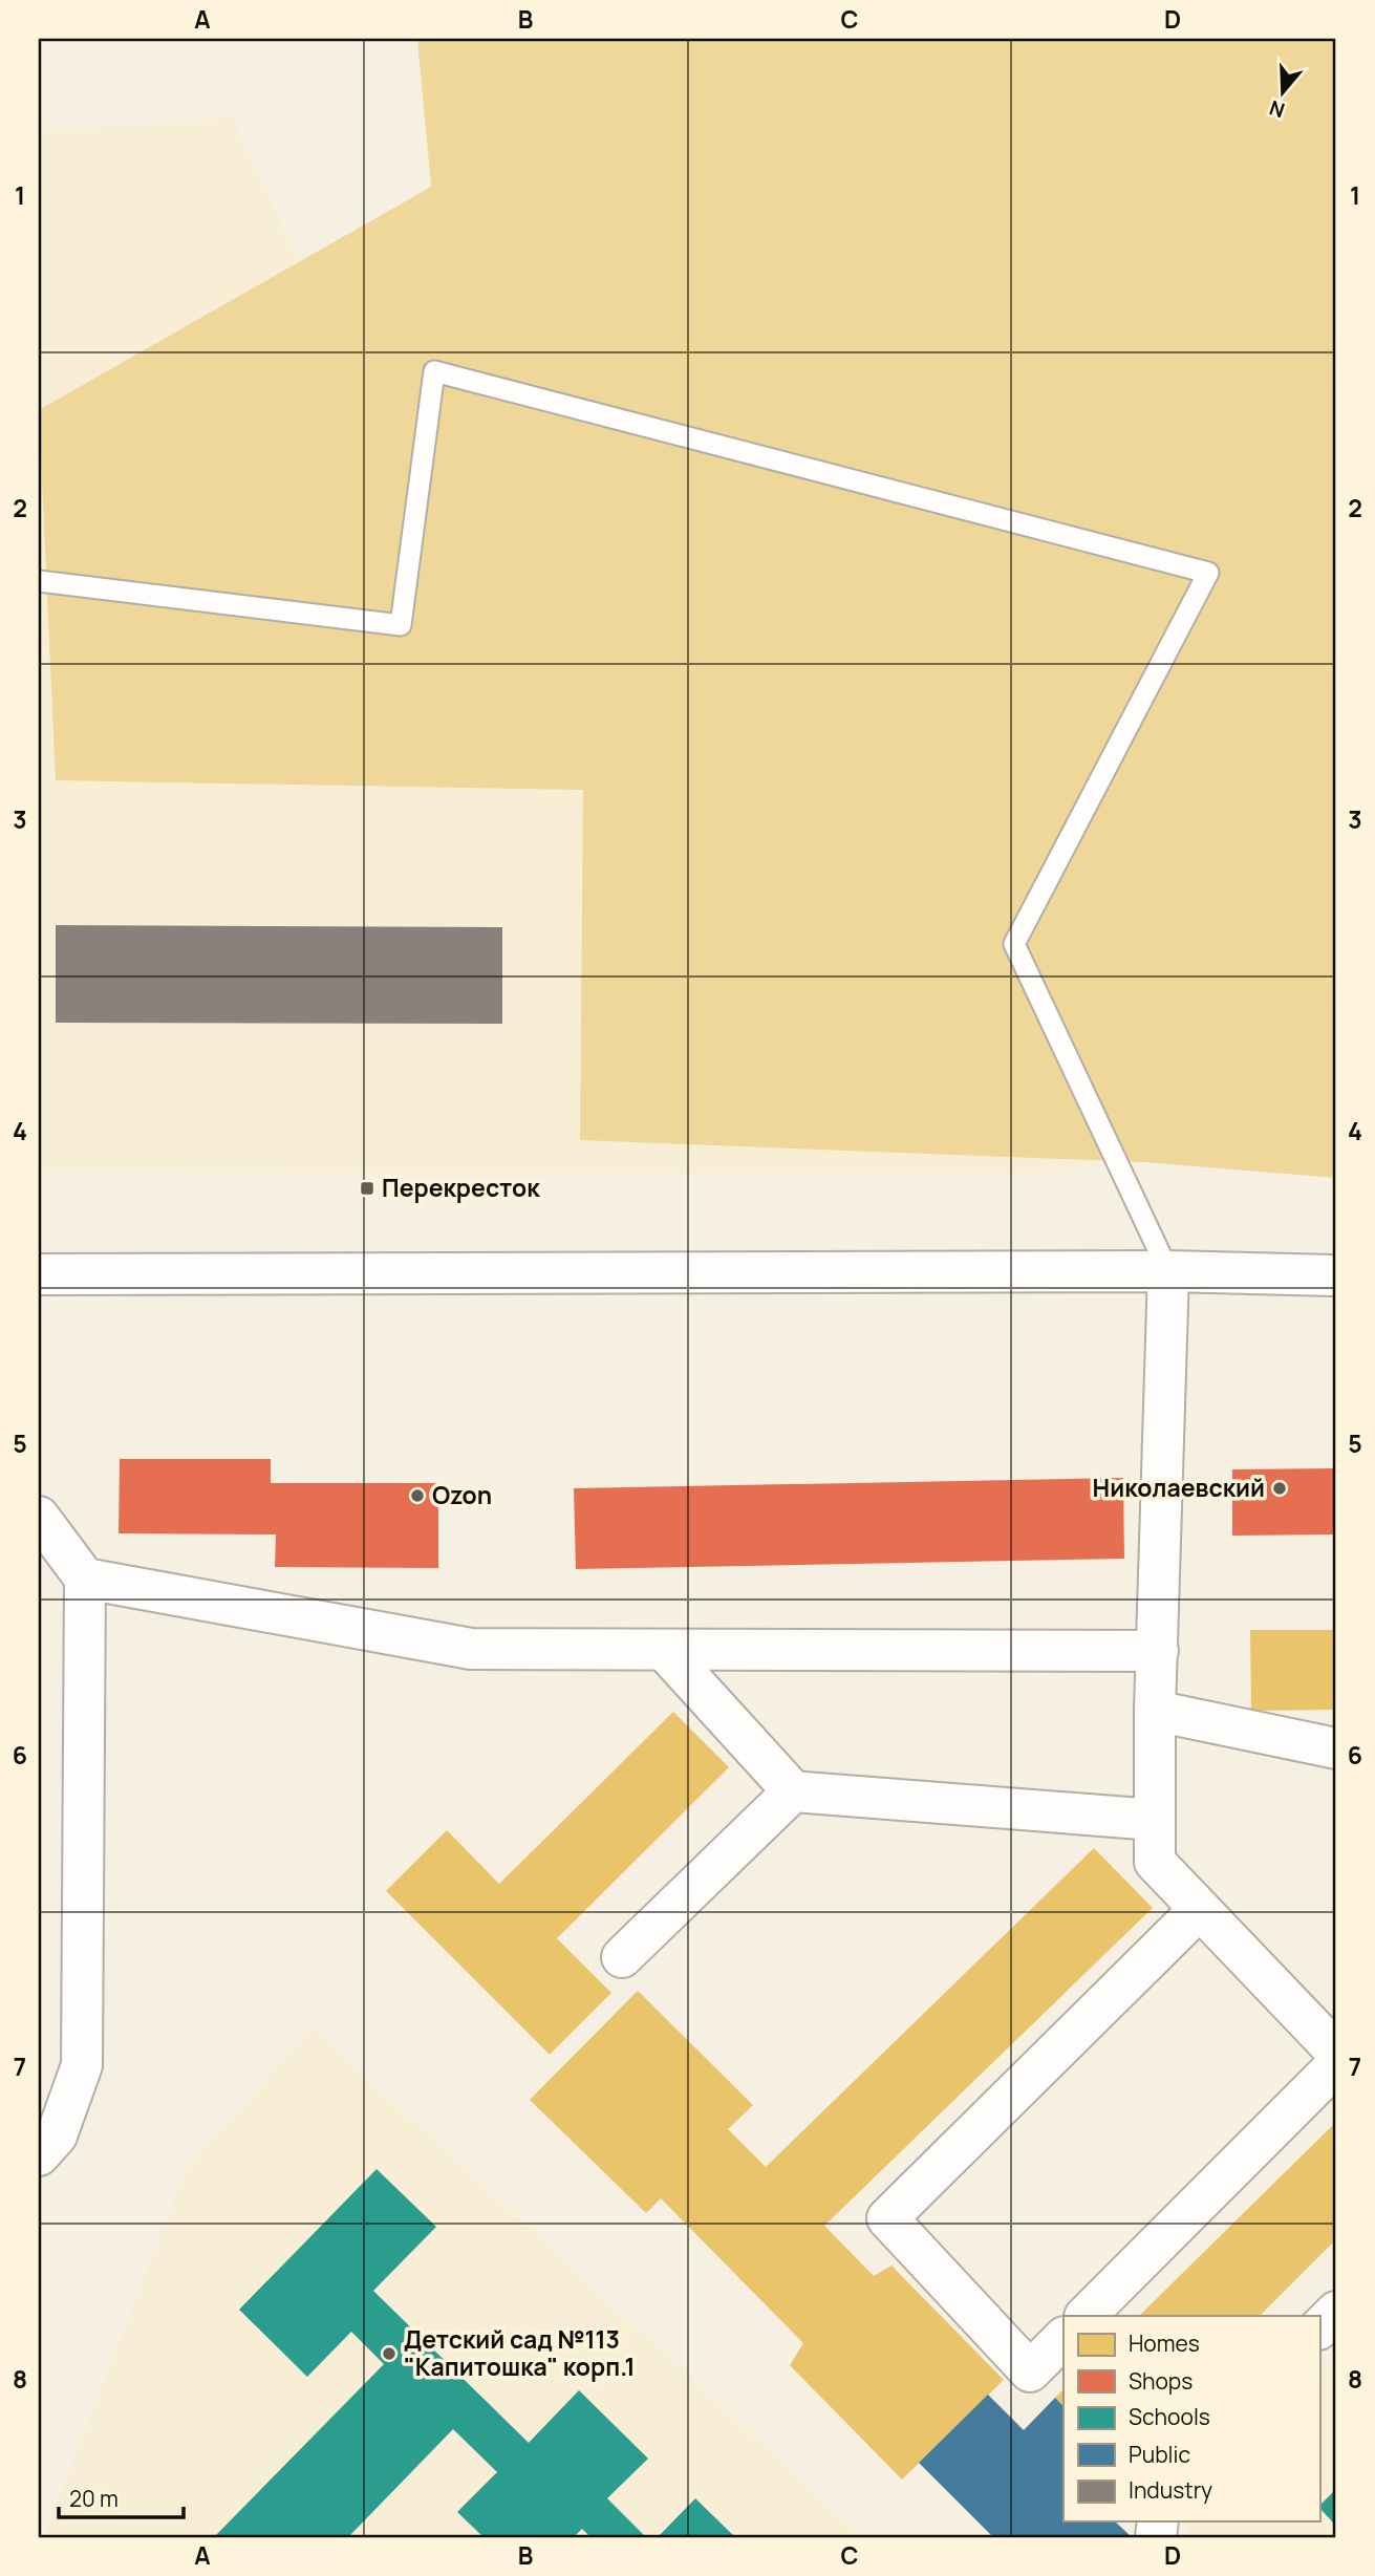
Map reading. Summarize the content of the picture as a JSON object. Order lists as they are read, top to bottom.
{
  "places": {
    "transit": ["Перекресток"],
    "other": ["Николаевский", "Ozon", "Детский сад №113 \"Капитошка\" корп.1"]
  },
  "legend": [
    "Homes",
    "Shops",
    "Schools",
    "Public",
    "Industry"
  ],
  "scale_bar": "20 m",
  "north": "bottom",
  "grid": {
    "columns": [
      "A",
      "B",
      "C",
      "D"
    ],
    "rows": [
      "1",
      "2",
      "3",
      "4",
      "5",
      "6",
      "7",
      "8"
    ]
  }
}
